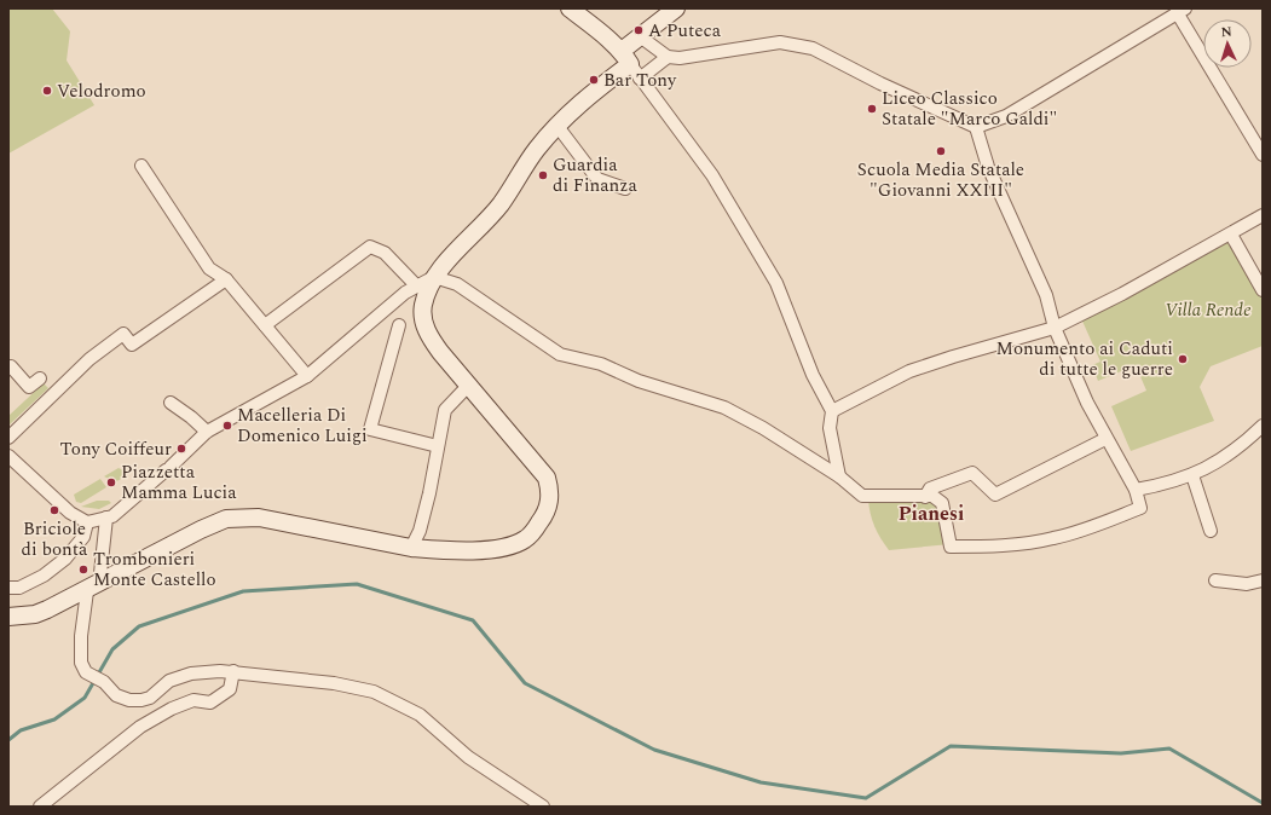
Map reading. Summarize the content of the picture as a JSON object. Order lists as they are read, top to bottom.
{
  "districts": ["Pianesi"],
  "parks": ["Villa Rende"],
  "places": [
    "A Puteca",
    "Bar Tony",
    "Velodromo",
    "Liceo Classico Statale \"Marco Galdi\"",
    "Scuola Media Statale \"Giovanni XXIII\"",
    "Guardia di Finanza",
    "Monumento ai Caduti di tutte le guerre",
    "Macelleria Di Domenico Luigi",
    "Tony Coiffeur",
    "Piazzetta Mamma Lucia",
    "Briciole di bontà",
    "Trombonieri Monte Castello"
  ],
  "north": "top"
}
